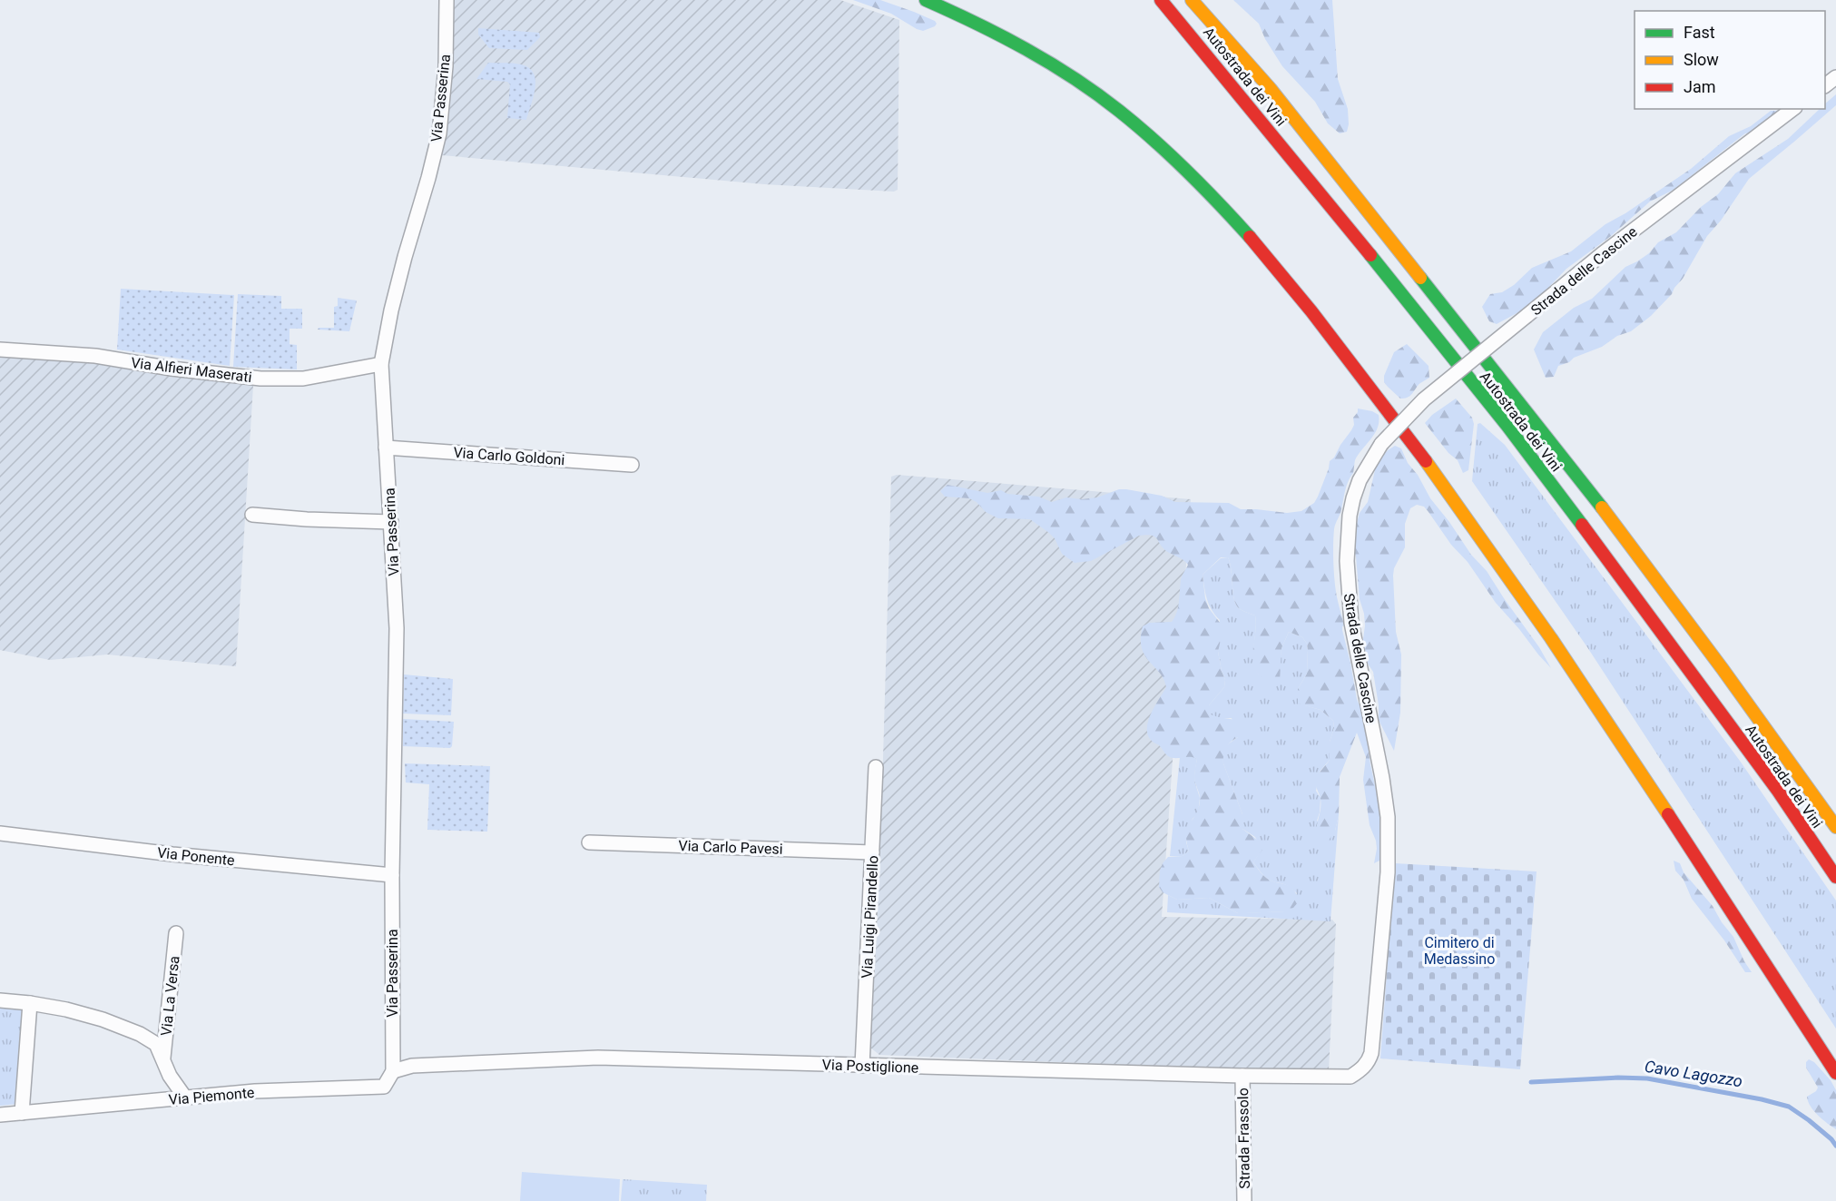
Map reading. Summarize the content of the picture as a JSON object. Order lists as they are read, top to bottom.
{
  "streets": {
    "highway": ["Autostrada dei Vini"],
    "street": [
      "Via Passerina",
      "Strada delle Cascine",
      "Via Alfieri Maserati",
      "Via Carlo Goldoni",
      "Via Carlo Pavesi",
      "Via Ponente",
      "Via Luigi Pirandello",
      "Via La Versa",
      "Via Postiglione",
      "Via Piemonte",
      "Strada Frassolo"
    ]
  },
  "crossings": [
    ["Via Passerina", "Via Alfieri Maserati"],
    ["Via Passerina", "Via Carlo Goldoni"],
    ["Via Passerina", "Via Ponente"],
    ["Via Passerina", "Via Postiglione"],
    ["Via Passerina", "Via Piemonte"],
    ["Strada delle Cascine", "Via Postiglione"],
    ["Via Carlo Pavesi", "Via Luigi Pirandello"],
    ["Via Luigi Pirandello", "Via Postiglione"],
    ["Via Postiglione", "Via Piemonte"],
    ["Via Postiglione", "Strada Frassolo"]
  ],
  "water": ["Cavo Lagozzo"],
  "parks": ["Cimitero di Medassino"],
  "legend": ["Fast", "Slow", "Jam"]
}
